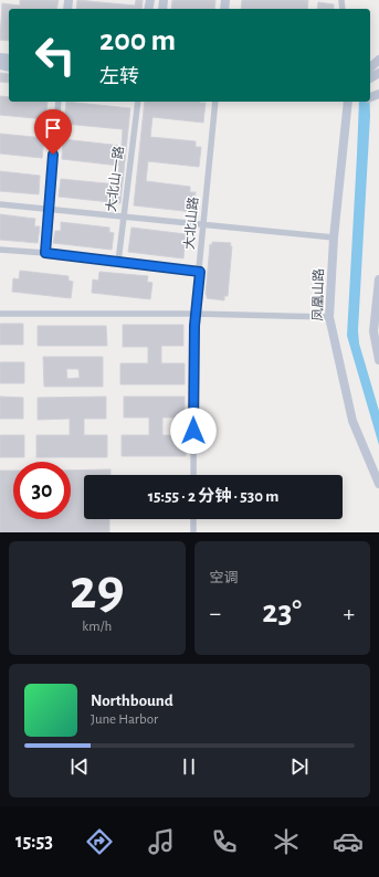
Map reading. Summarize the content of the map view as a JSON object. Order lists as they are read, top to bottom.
{
  "streets": {
    "street": ["大北山一路", "大北山路", "凤凰山路"]
  },
  "page": {
    "turn": ["200 m", "左转"],
    "limit": "30",
    "trip": "15:55 · 2 分钟 · 530 m",
    "tile": [
      ["29", "km/h"],
      "空调"
    ],
    "heat": ["−", "23°", "+"],
    "song": ["Northbound", "June Harbor"],
    "tabs": "15:53"
  }
}
